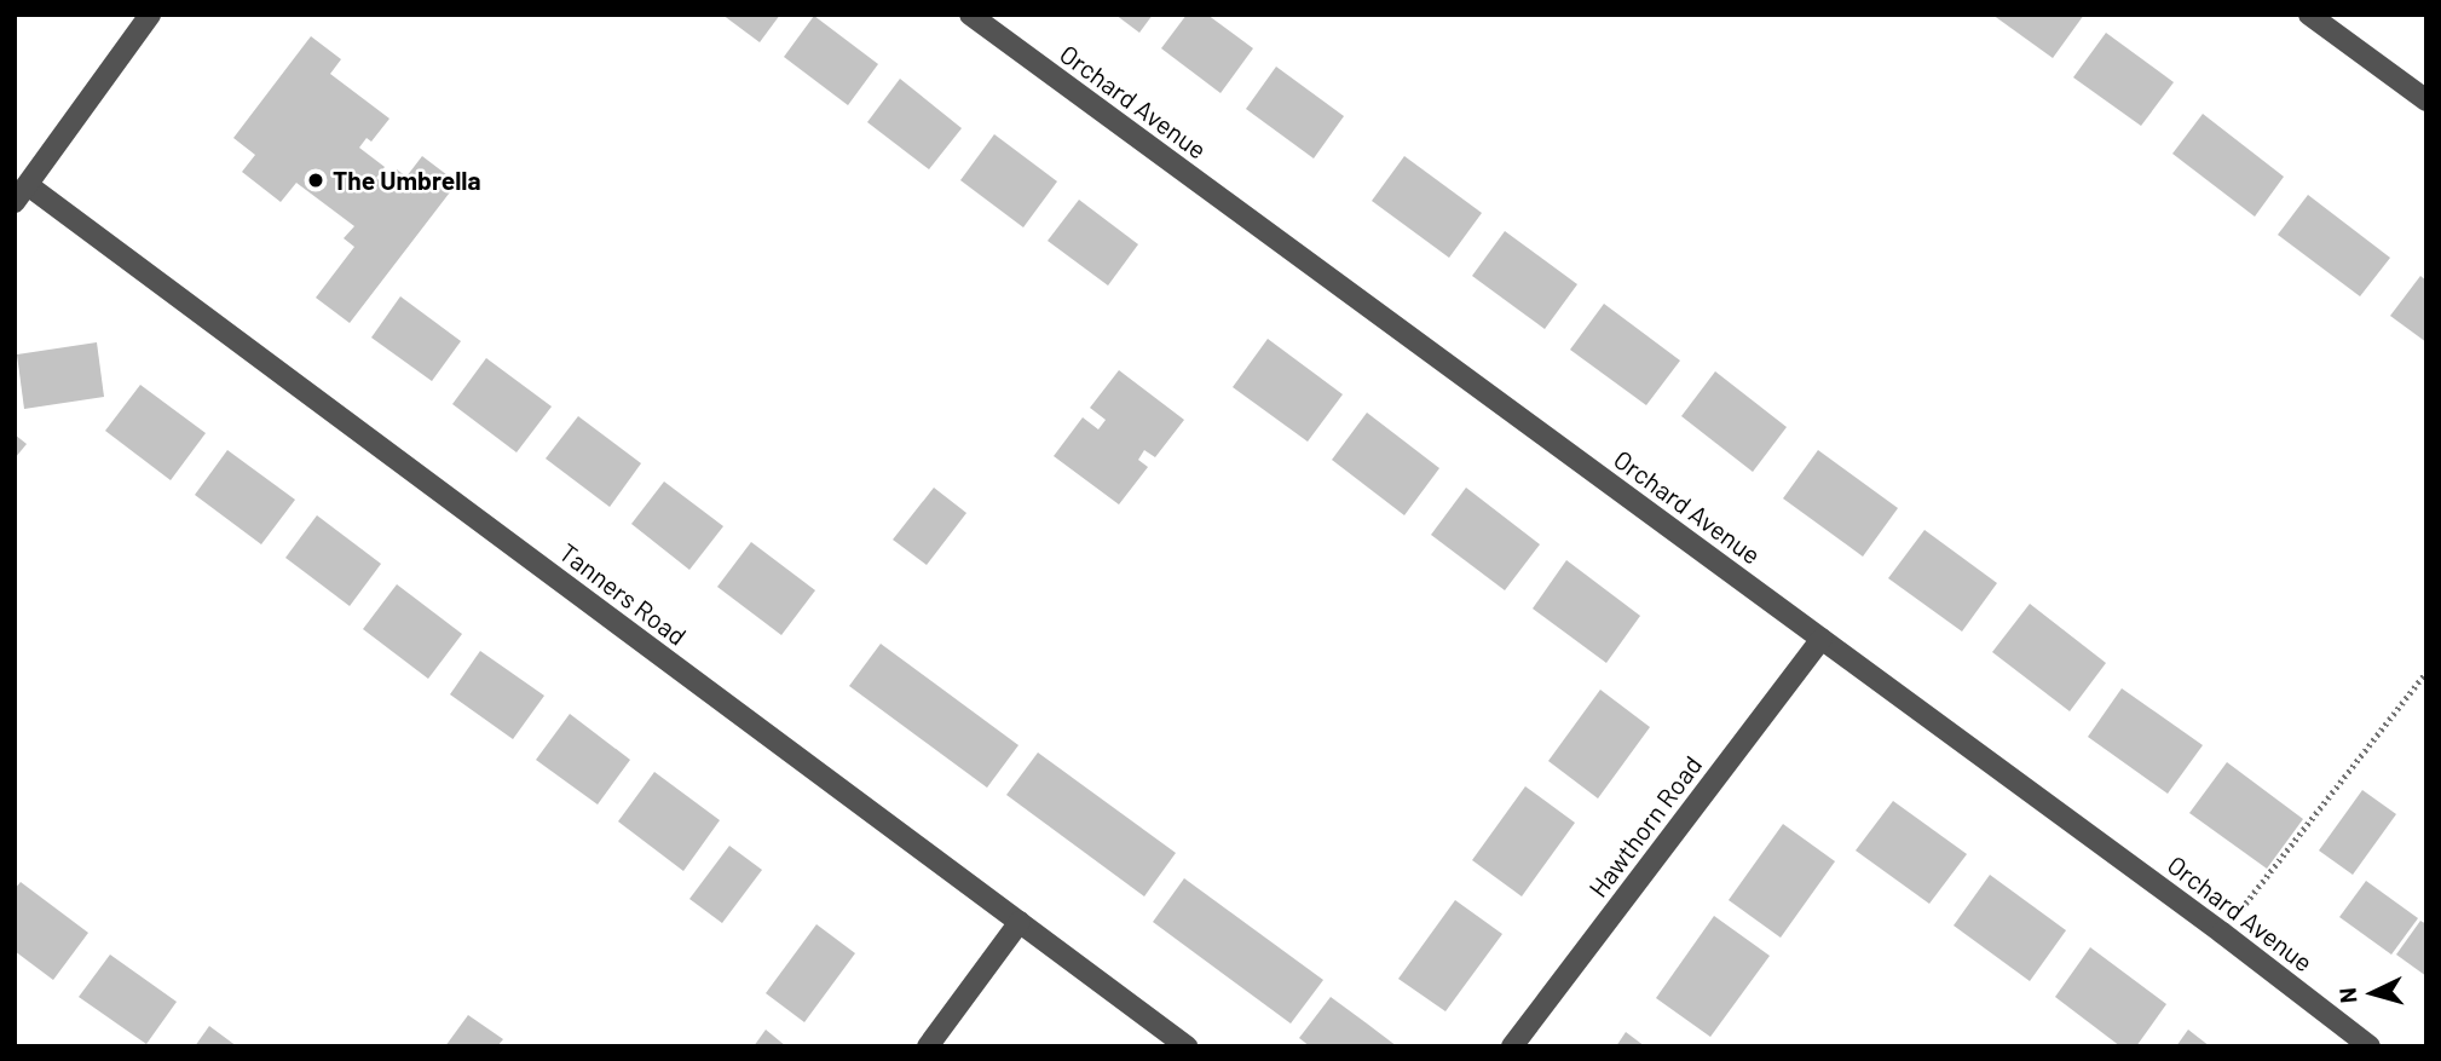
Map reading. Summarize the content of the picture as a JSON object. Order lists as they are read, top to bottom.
{
  "streets": {
    "street": ["Orchard Avenue", "Tanners Road", "Hawthorn Road"]
  },
  "crossings": [
    ["Orchard Avenue", "Hawthorn Road"]
  ],
  "places": ["The Umbrella"],
  "north": "left"
}
